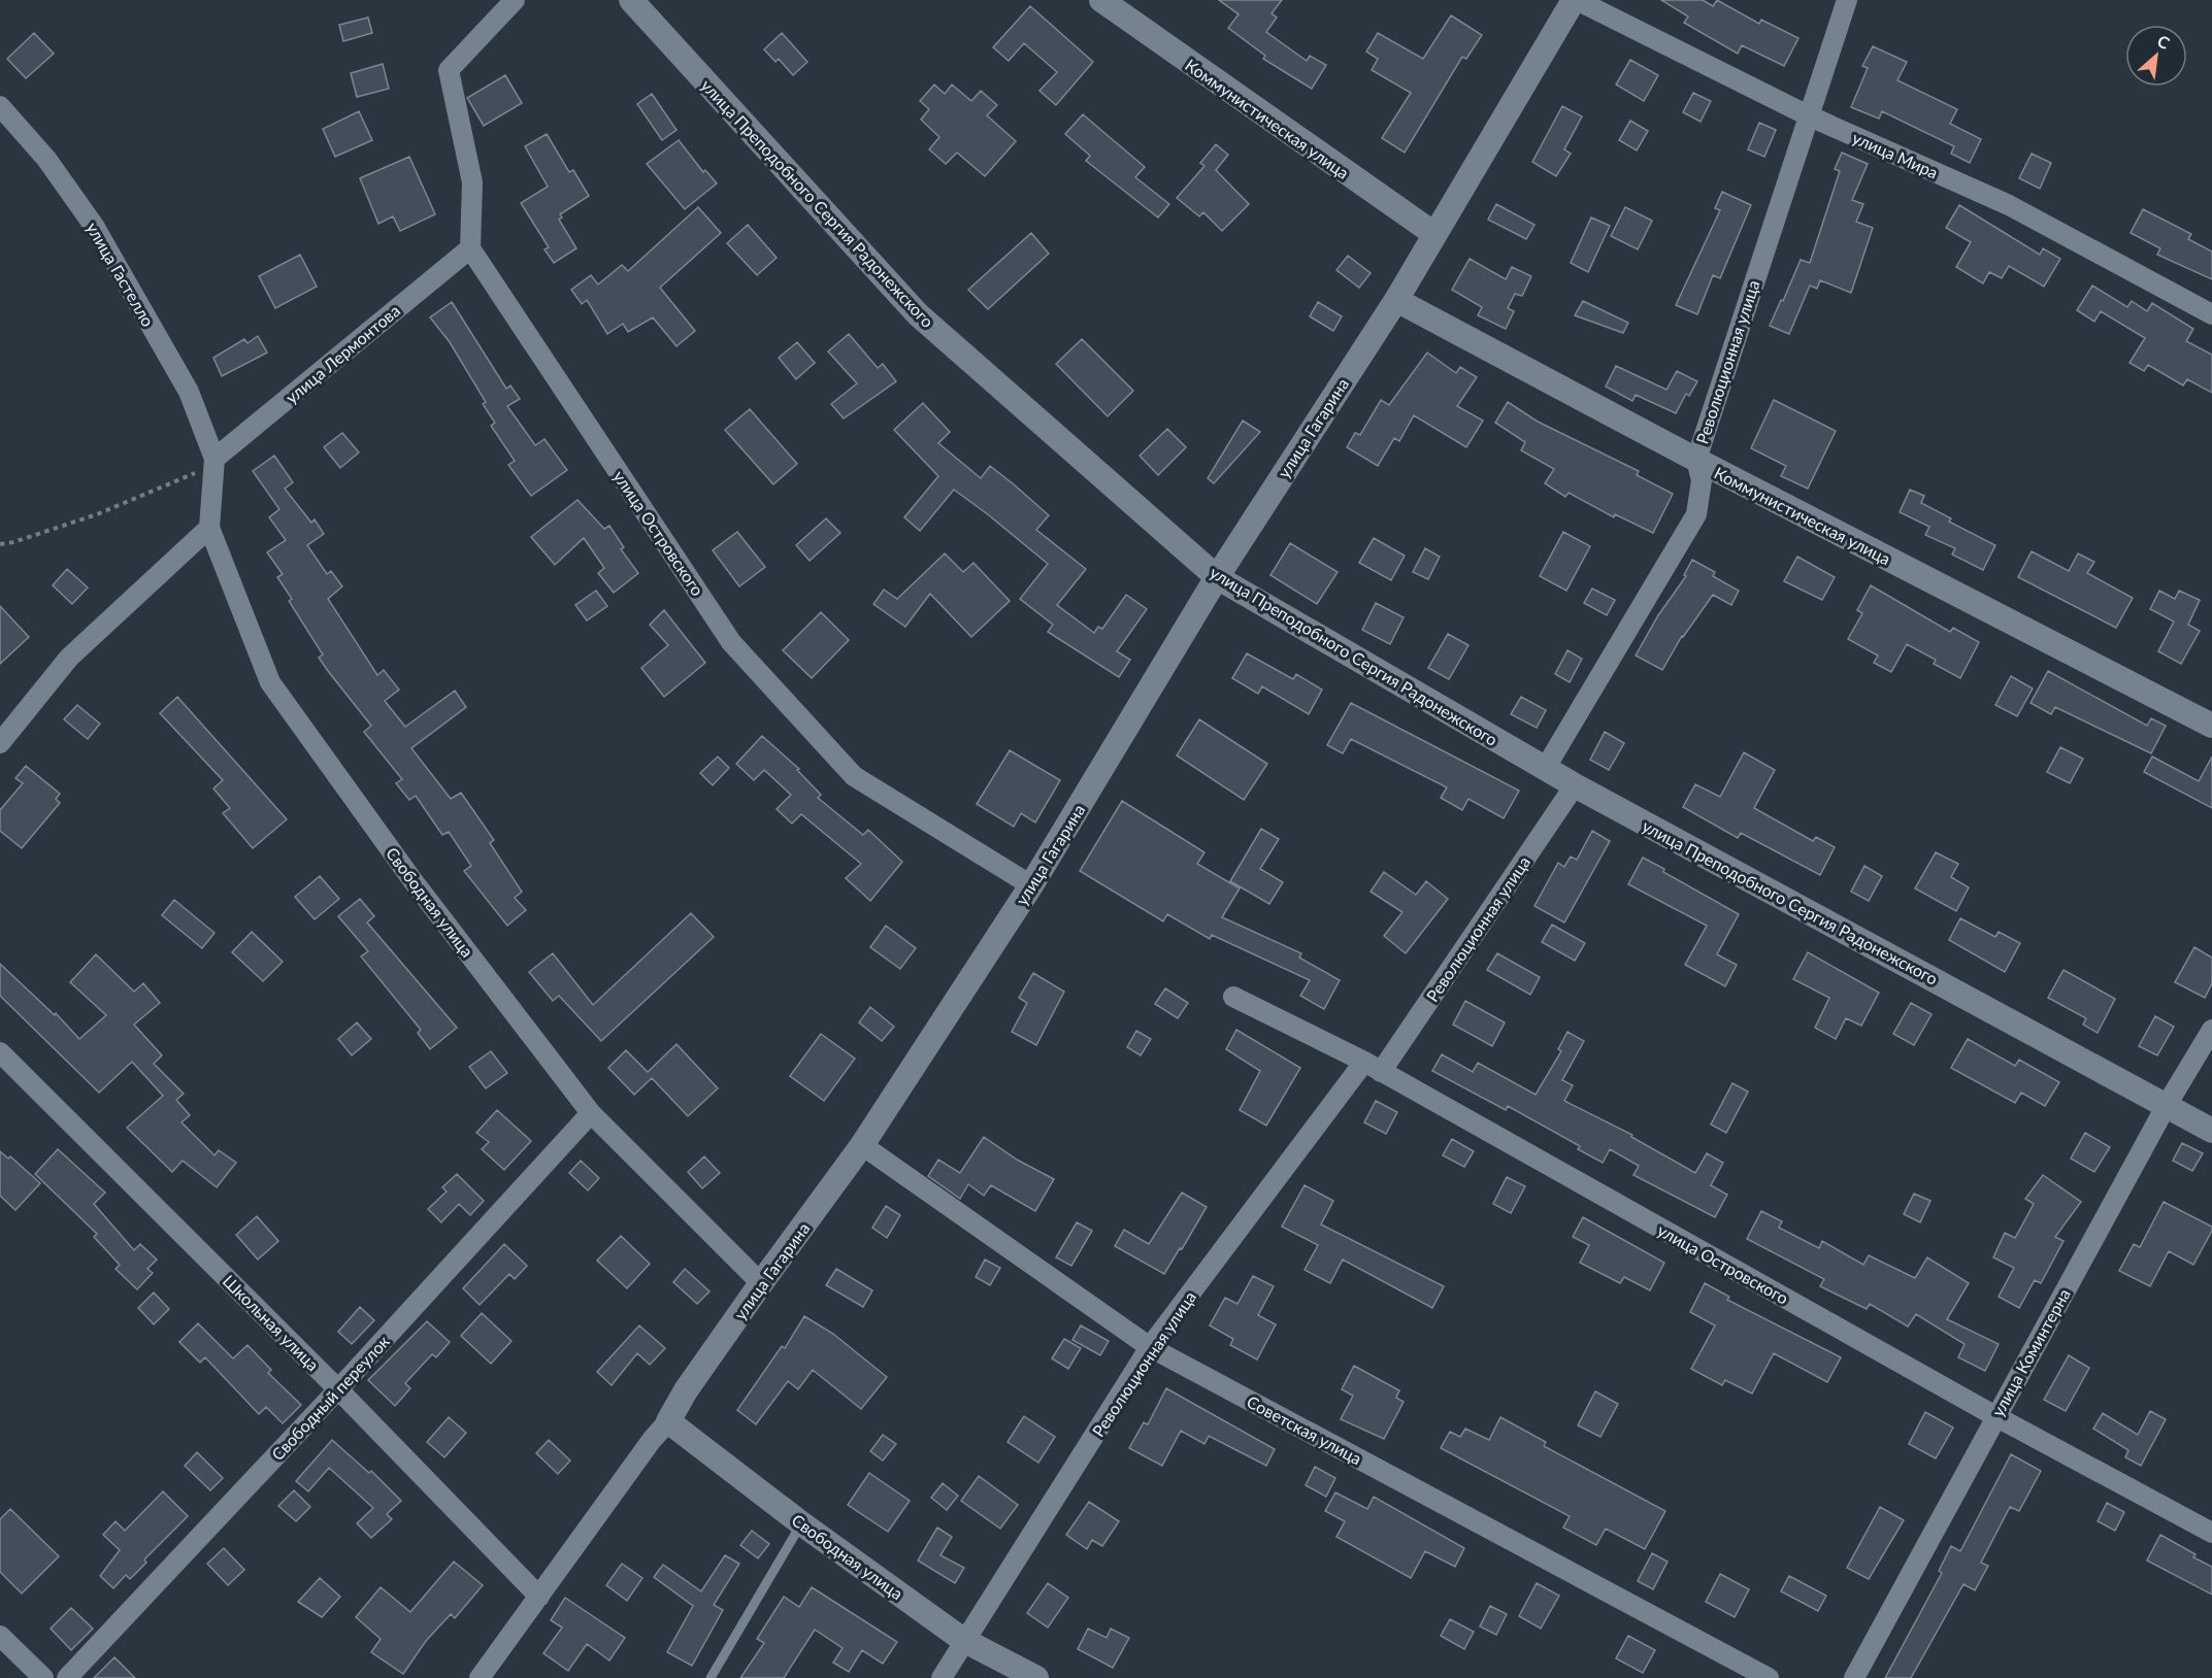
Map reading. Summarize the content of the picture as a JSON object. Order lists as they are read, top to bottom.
{
  "streets": {
    "street": [
      "Коммунистическая улица",
      "улица Мира",
      "улица Преподобного Сергия Радонежского",
      "улица Гастелло",
      "улица Лермонтова",
      "Революционная улица",
      "улица Гагарина",
      "улица Островского",
      "Свободная улица",
      "Школьная улица",
      "улица Коминтерна",
      "Свободный переулок",
      "Советская улица"
    ]
  },
  "crossings": [
    ["Коммунистическая улица", "Революционная улица"],
    ["Коммунистическая улица", "улица Гагарина"],
    ["улица Мира", "Революционная улица"],
    ["улица Мира", "улица Гагарина"],
    ["улица Преподобного Сергия Радонежского", "Революционная улица"],
    ["улица Преподобного Сергия Радонежского", "улица Гагарина"],
    ["улица Преподобного Сергия Радонежского", "улица Коминтерна"],
    ["улица Гастелло", "улица Лермонтова"],
    ["улица Гастелло", "Свободная улица"],
    ["улица Лермонтова", "улица Островского"],
    ["улица Лермонтова", "Свободная улица"],
    ["Революционная улица", "улица Островского"],
    ["Революционная улица", "Свободная улица"],
    ["Революционная улица", "Советская улица"],
    ["улица Гагарина", "улица Островского"],
    ["улица Гагарина", "Свободная улица"],
    ["улица Гагарина", "Школьная улица"],
    ["улица Гагарина", "Советская улица"],
    ["улица Островского", "улица Коминтерна"],
    ["Свободная улица", "Свободный переулок"],
    ["Школьная улица", "Свободный переулок"]
  ],
  "north": "top right"
}
